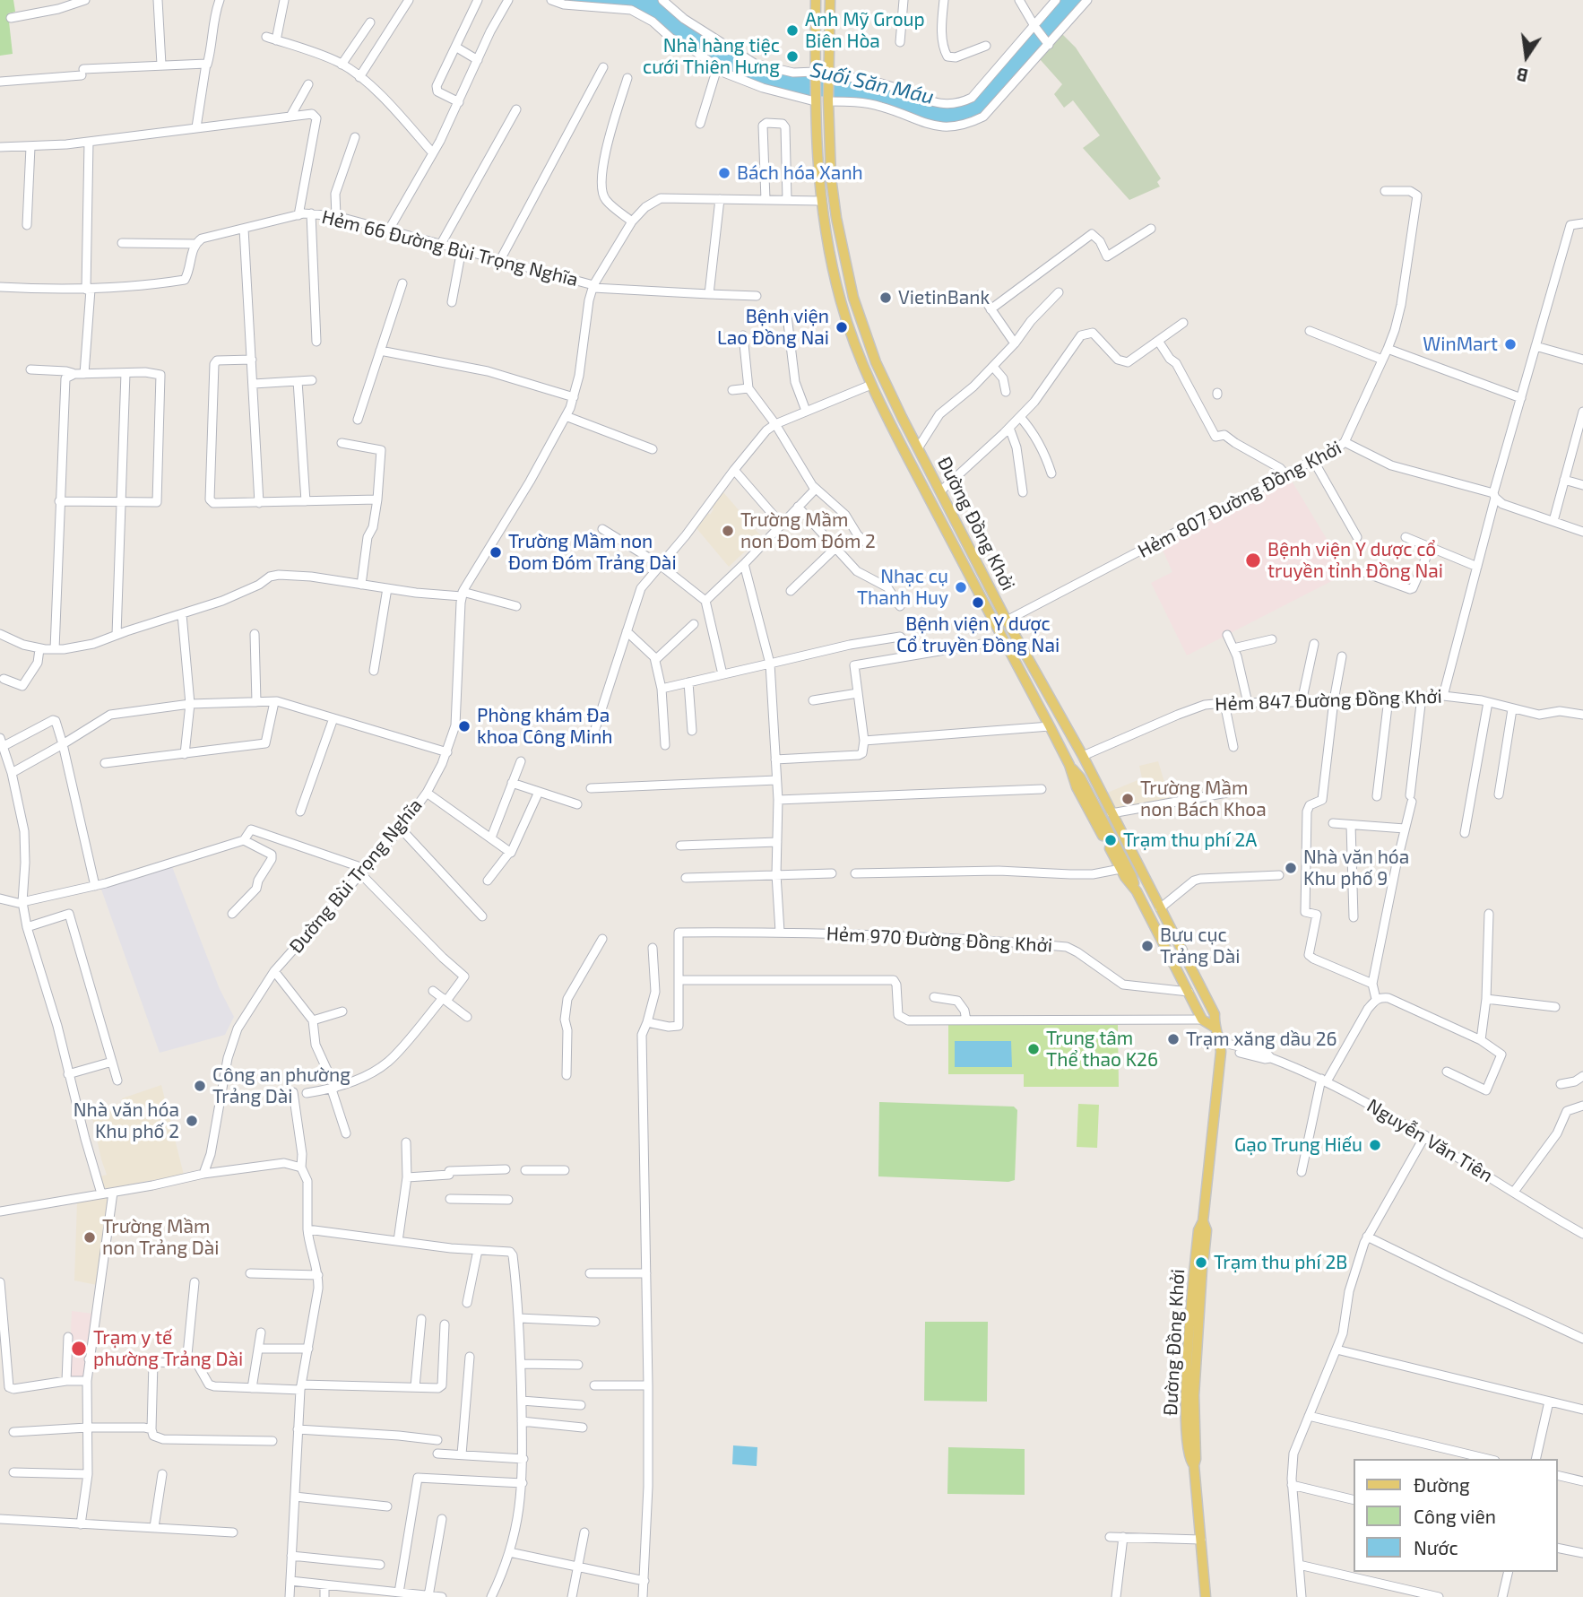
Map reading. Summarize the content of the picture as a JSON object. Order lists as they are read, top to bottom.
{
  "streets": {
    "main road": ["Đường Đồng Khởi"],
    "street": [
      "Hẻm 66 Đường Bùi Trọng Nghĩa",
      "Hẻm 807 Đường Đồng Khởi",
      "Hẻm 847 Đường Đồng Khởi",
      "Đường Bùi Trọng Nghĩa",
      "Hẻm 970 Đường Đồng Khởi",
      "Nguyễn Văn Tiên"
    ]
  },
  "crossings": [
    ["Hẻm 66 Đường Bùi Trọng Nghĩa", "Đường Bùi Trọng Nghĩa"],
    ["Hẻm 807 Đường Đồng Khởi", "Đường Đồng Khởi"],
    ["Đường Đồng Khởi", "Hẻm 847 Đường Đồng Khởi"],
    ["Đường Đồng Khởi", "Đường Bùi Trọng Nghĩa"],
    ["Đường Đồng Khởi", "Hẻm 970 Đường Đồng Khởi"],
    ["Đường Đồng Khởi", "Nguyễn Văn Tiên"]
  ],
  "water": ["Suối Săn Máu"],
  "places": [
    "Anh Mỹ Group Biên Hòa",
    "Nhà hàng tiệc cưới Thiên Hưng",
    "Bách hóa Xanh",
    "VietinBank",
    "Bệnh viện Lao Đồng Nai",
    "WinMart",
    "Trường Mầm non Đom Đóm 2",
    "Trường Mầm non Đom Đóm Trảng Dài",
    "Bệnh viện Y dược cổ truyền tỉnh Đồng Nai",
    "Nhạc cụ Thanh Huy",
    "Bệnh viện Y dược Cổ truyền Đồng Nai",
    "Phòng khám Đa khoa Công Minh",
    "Trường Mầm non Bách Khoa",
    "Trạm thu phí 2A",
    "Nhà văn hóa Khu phố 9",
    "Bưu cục Trảng Dài",
    "Trạm xăng dầu 26",
    "Trung tâm Thể thao K26",
    "Công an phường Trảng Dài",
    "Nhà văn hóa Khu phố 2",
    "Gạo Trung Hiếu",
    "Trường Mầm non Trảng Dài",
    "Trạm thu phí 2B",
    "Trạm y tế phường Trảng Dài"
  ],
  "legend": ["Đường", "Công viên", "Nước"],
  "north": "bottom"
}
